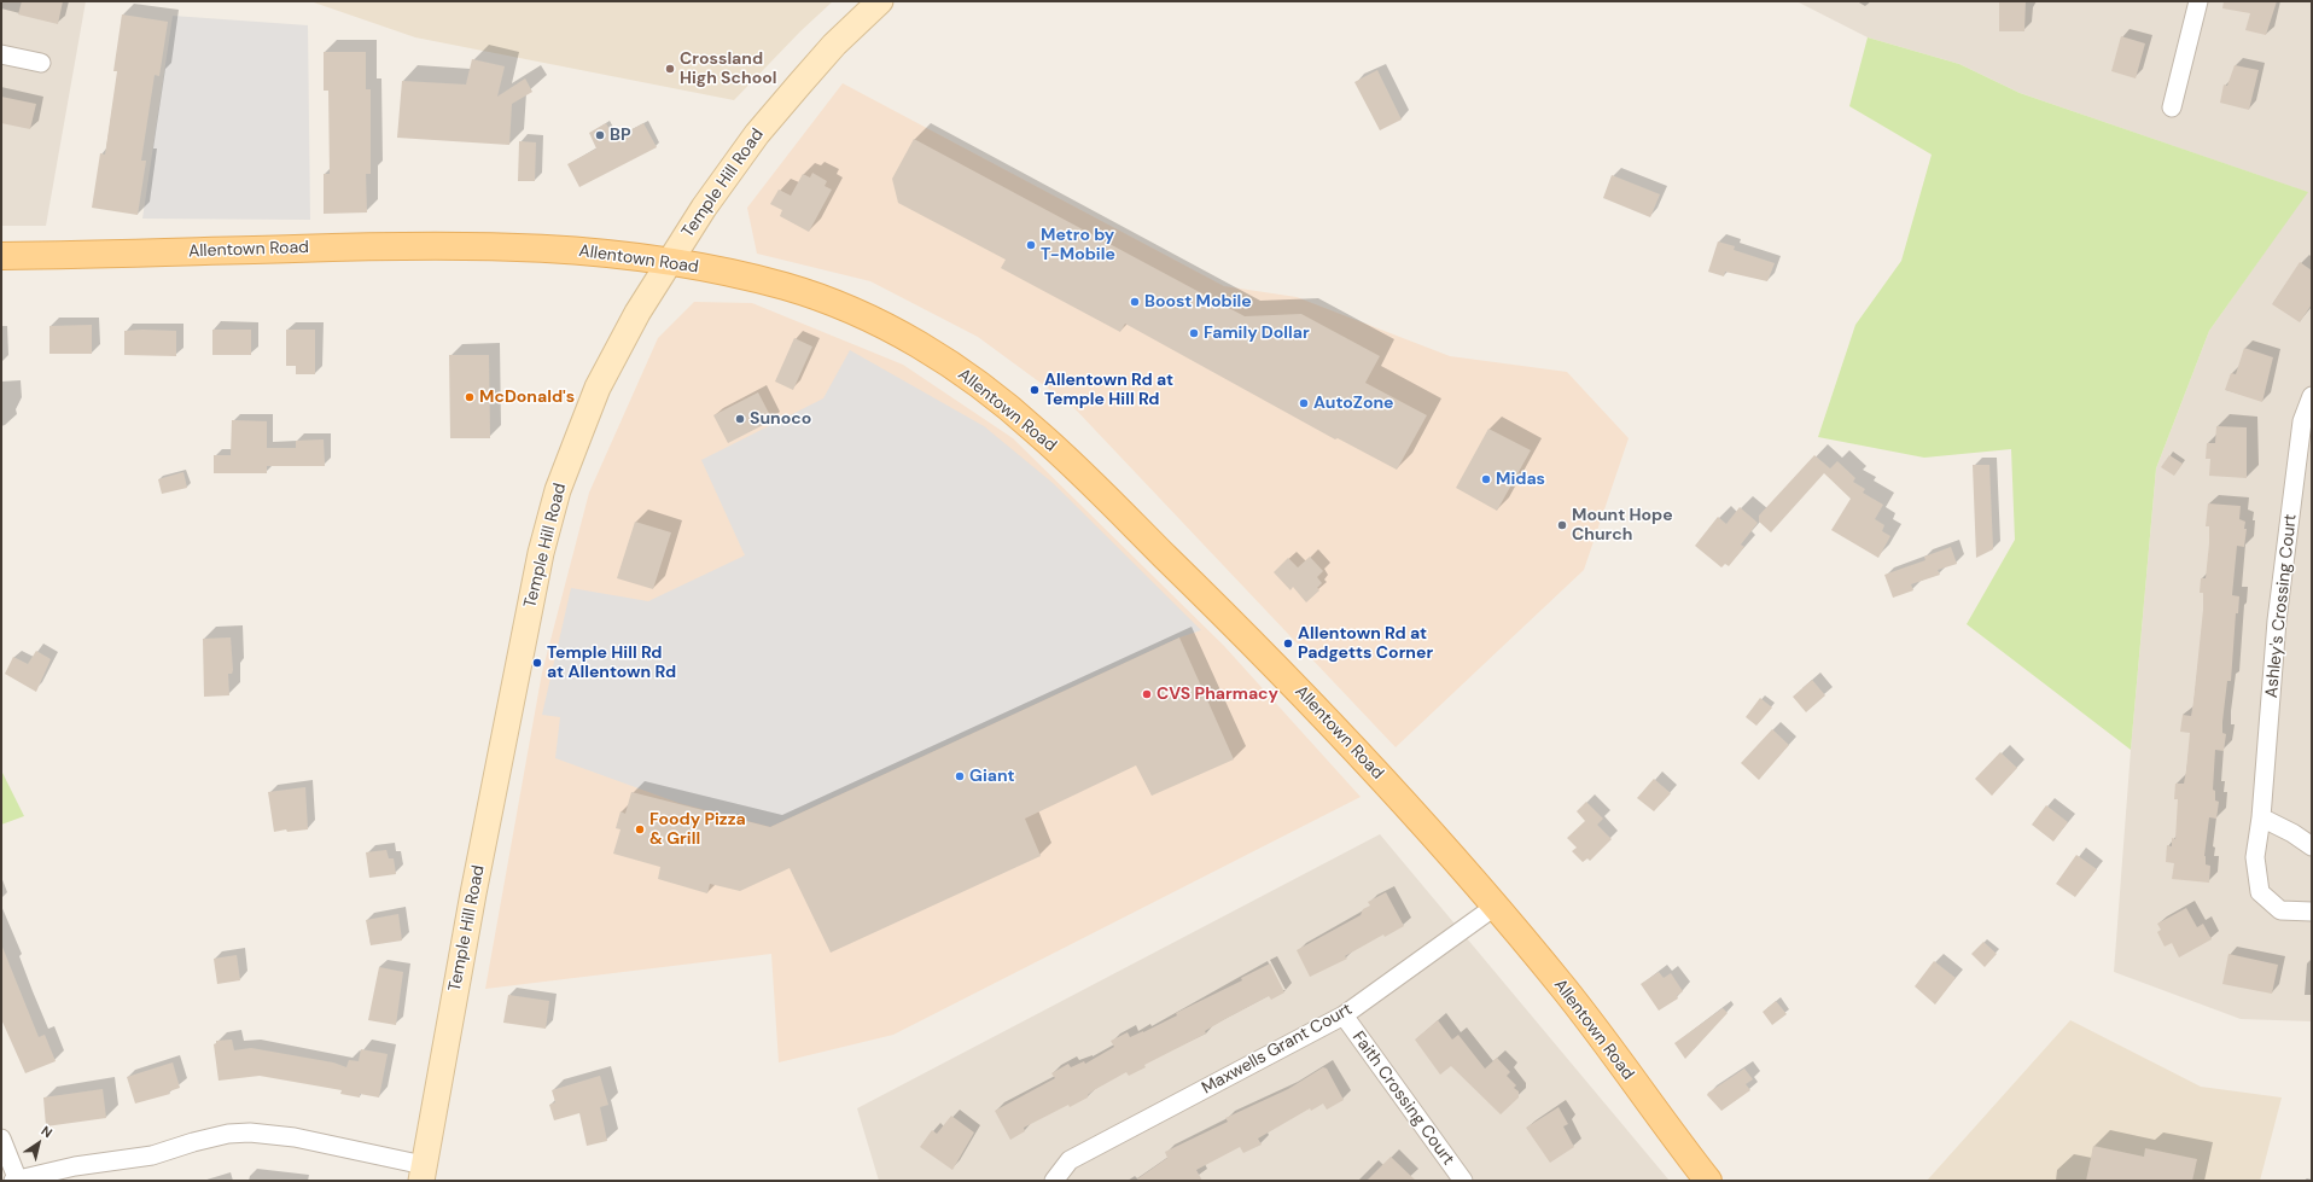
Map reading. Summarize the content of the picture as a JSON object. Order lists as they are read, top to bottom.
{
  "streets": {
    "main road": ["Temple Hill Road", "Allentown Road"],
    "street": ["Ashley's Crossing Court", "Maxwells Grant Court", "Faith Crossing Court"]
  },
  "crossings": [
    ["Temple Hill Road", "Allentown Road"],
    ["Allentown Road", "Maxwells Grant Court"],
    ["Maxwells Grant Court", "Faith Crossing Court"]
  ],
  "places": [
    "Crossland High School",
    "BP",
    "Metro by T-Mobile",
    "Boost Mobile",
    "Family Dollar",
    "Allentown Rd at Temple Hill Rd",
    "McDonald's",
    "AutoZone",
    "Sunoco",
    "Midas",
    "Mount Hope Church",
    "Allentown Rd at Padgetts Corner",
    "Temple Hill Rd at Allentown Rd",
    "CVS Pharmacy",
    "Giant",
    "Foody Pizza & Grill"
  ],
  "north": "top right"
}
